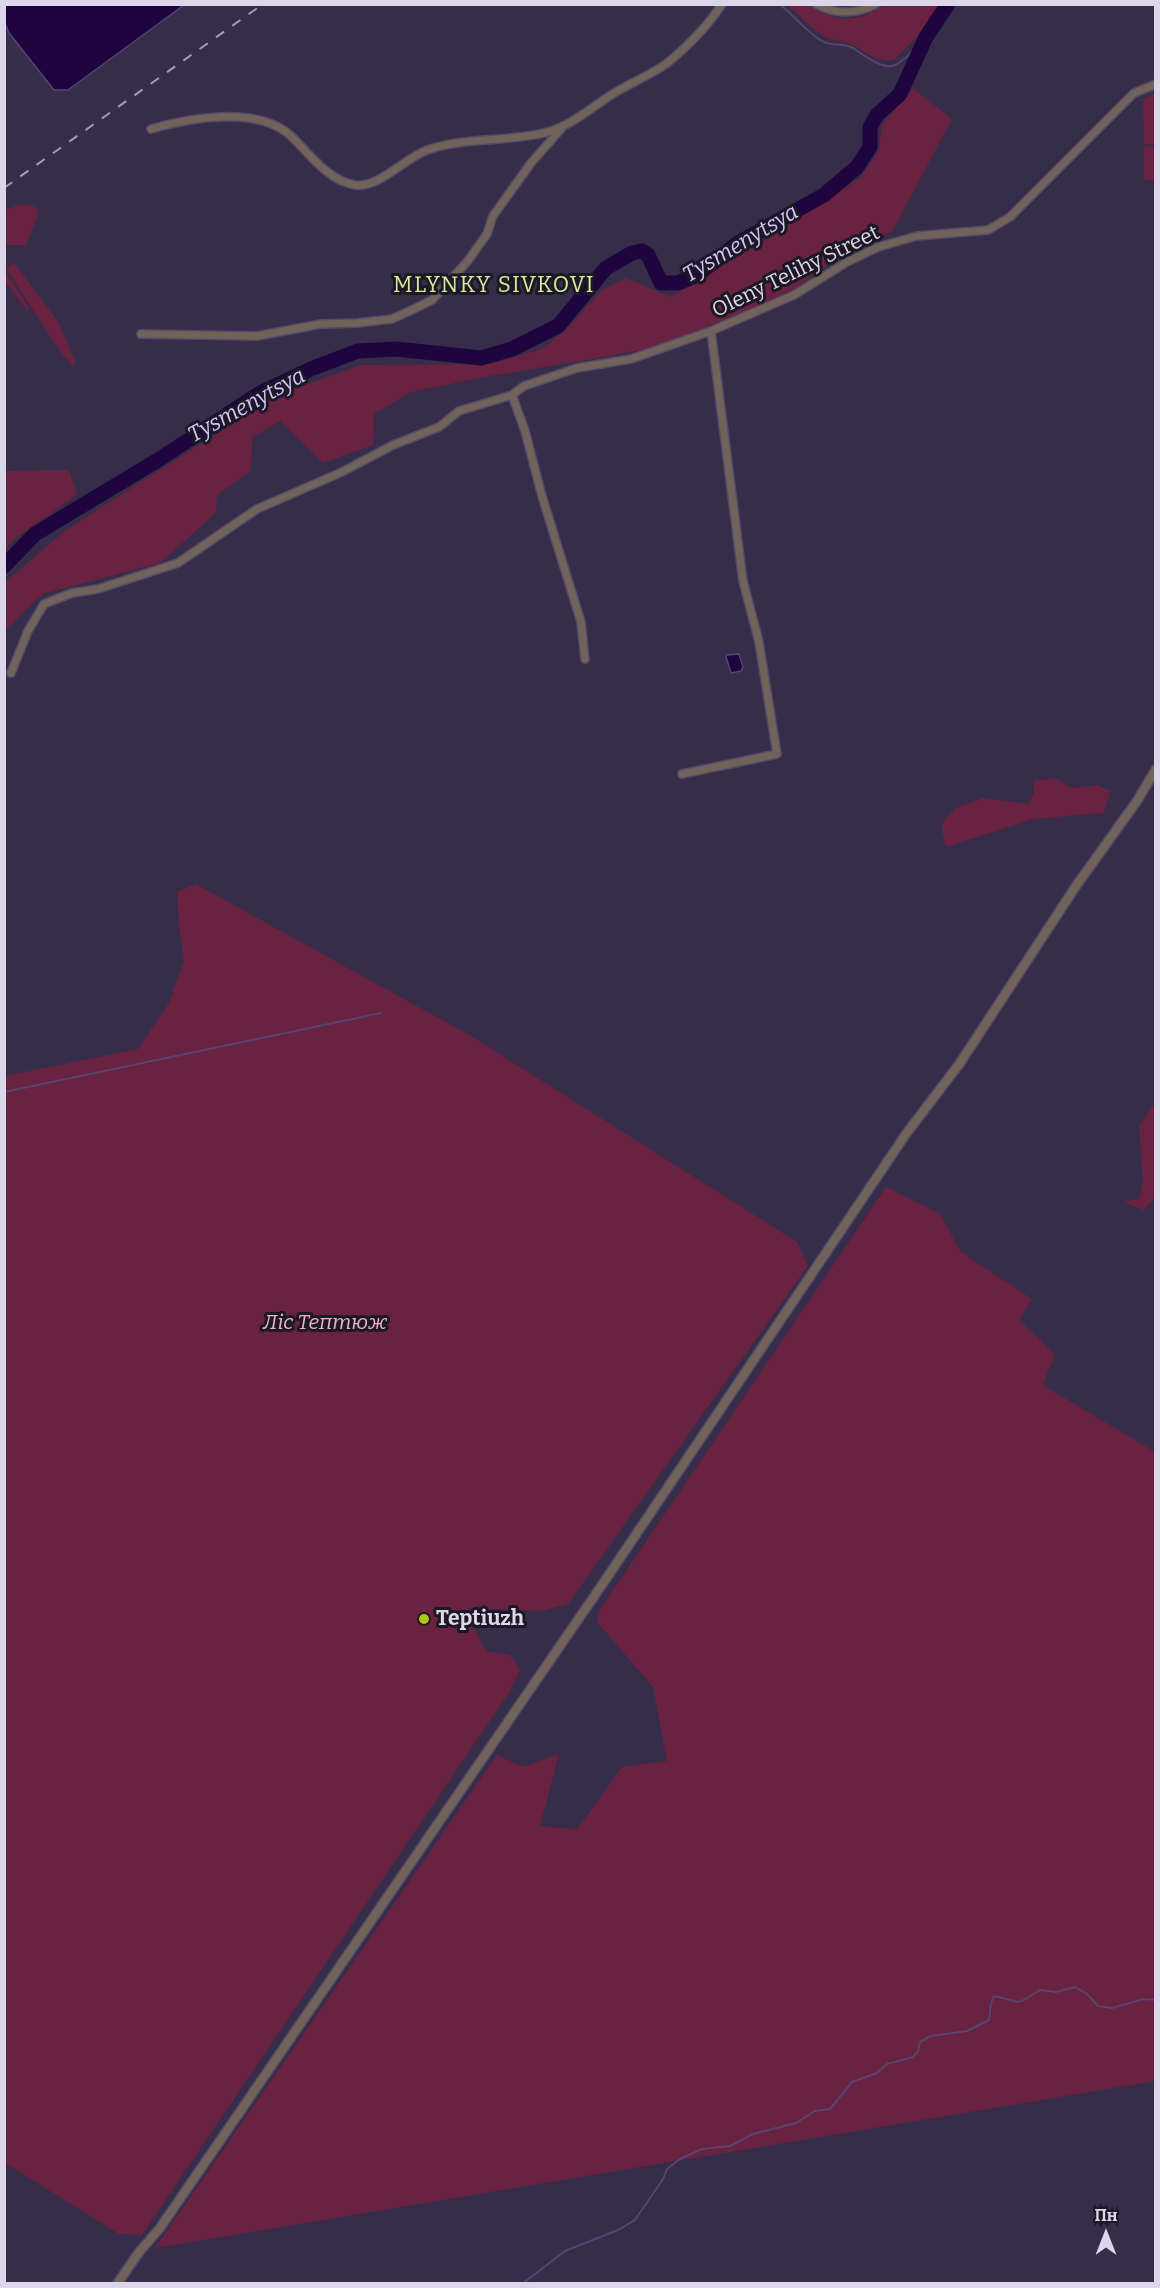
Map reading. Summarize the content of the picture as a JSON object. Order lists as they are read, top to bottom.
{
  "streets": {
    "street": ["Oleny Telihy Street"]
  },
  "districts": ["MLYNKY SIVKOVI"],
  "water": ["Tysmenytsya"],
  "parks": ["Ліс Тептюж"],
  "places": ["Teptiuzh"],
  "north": "top"
}
